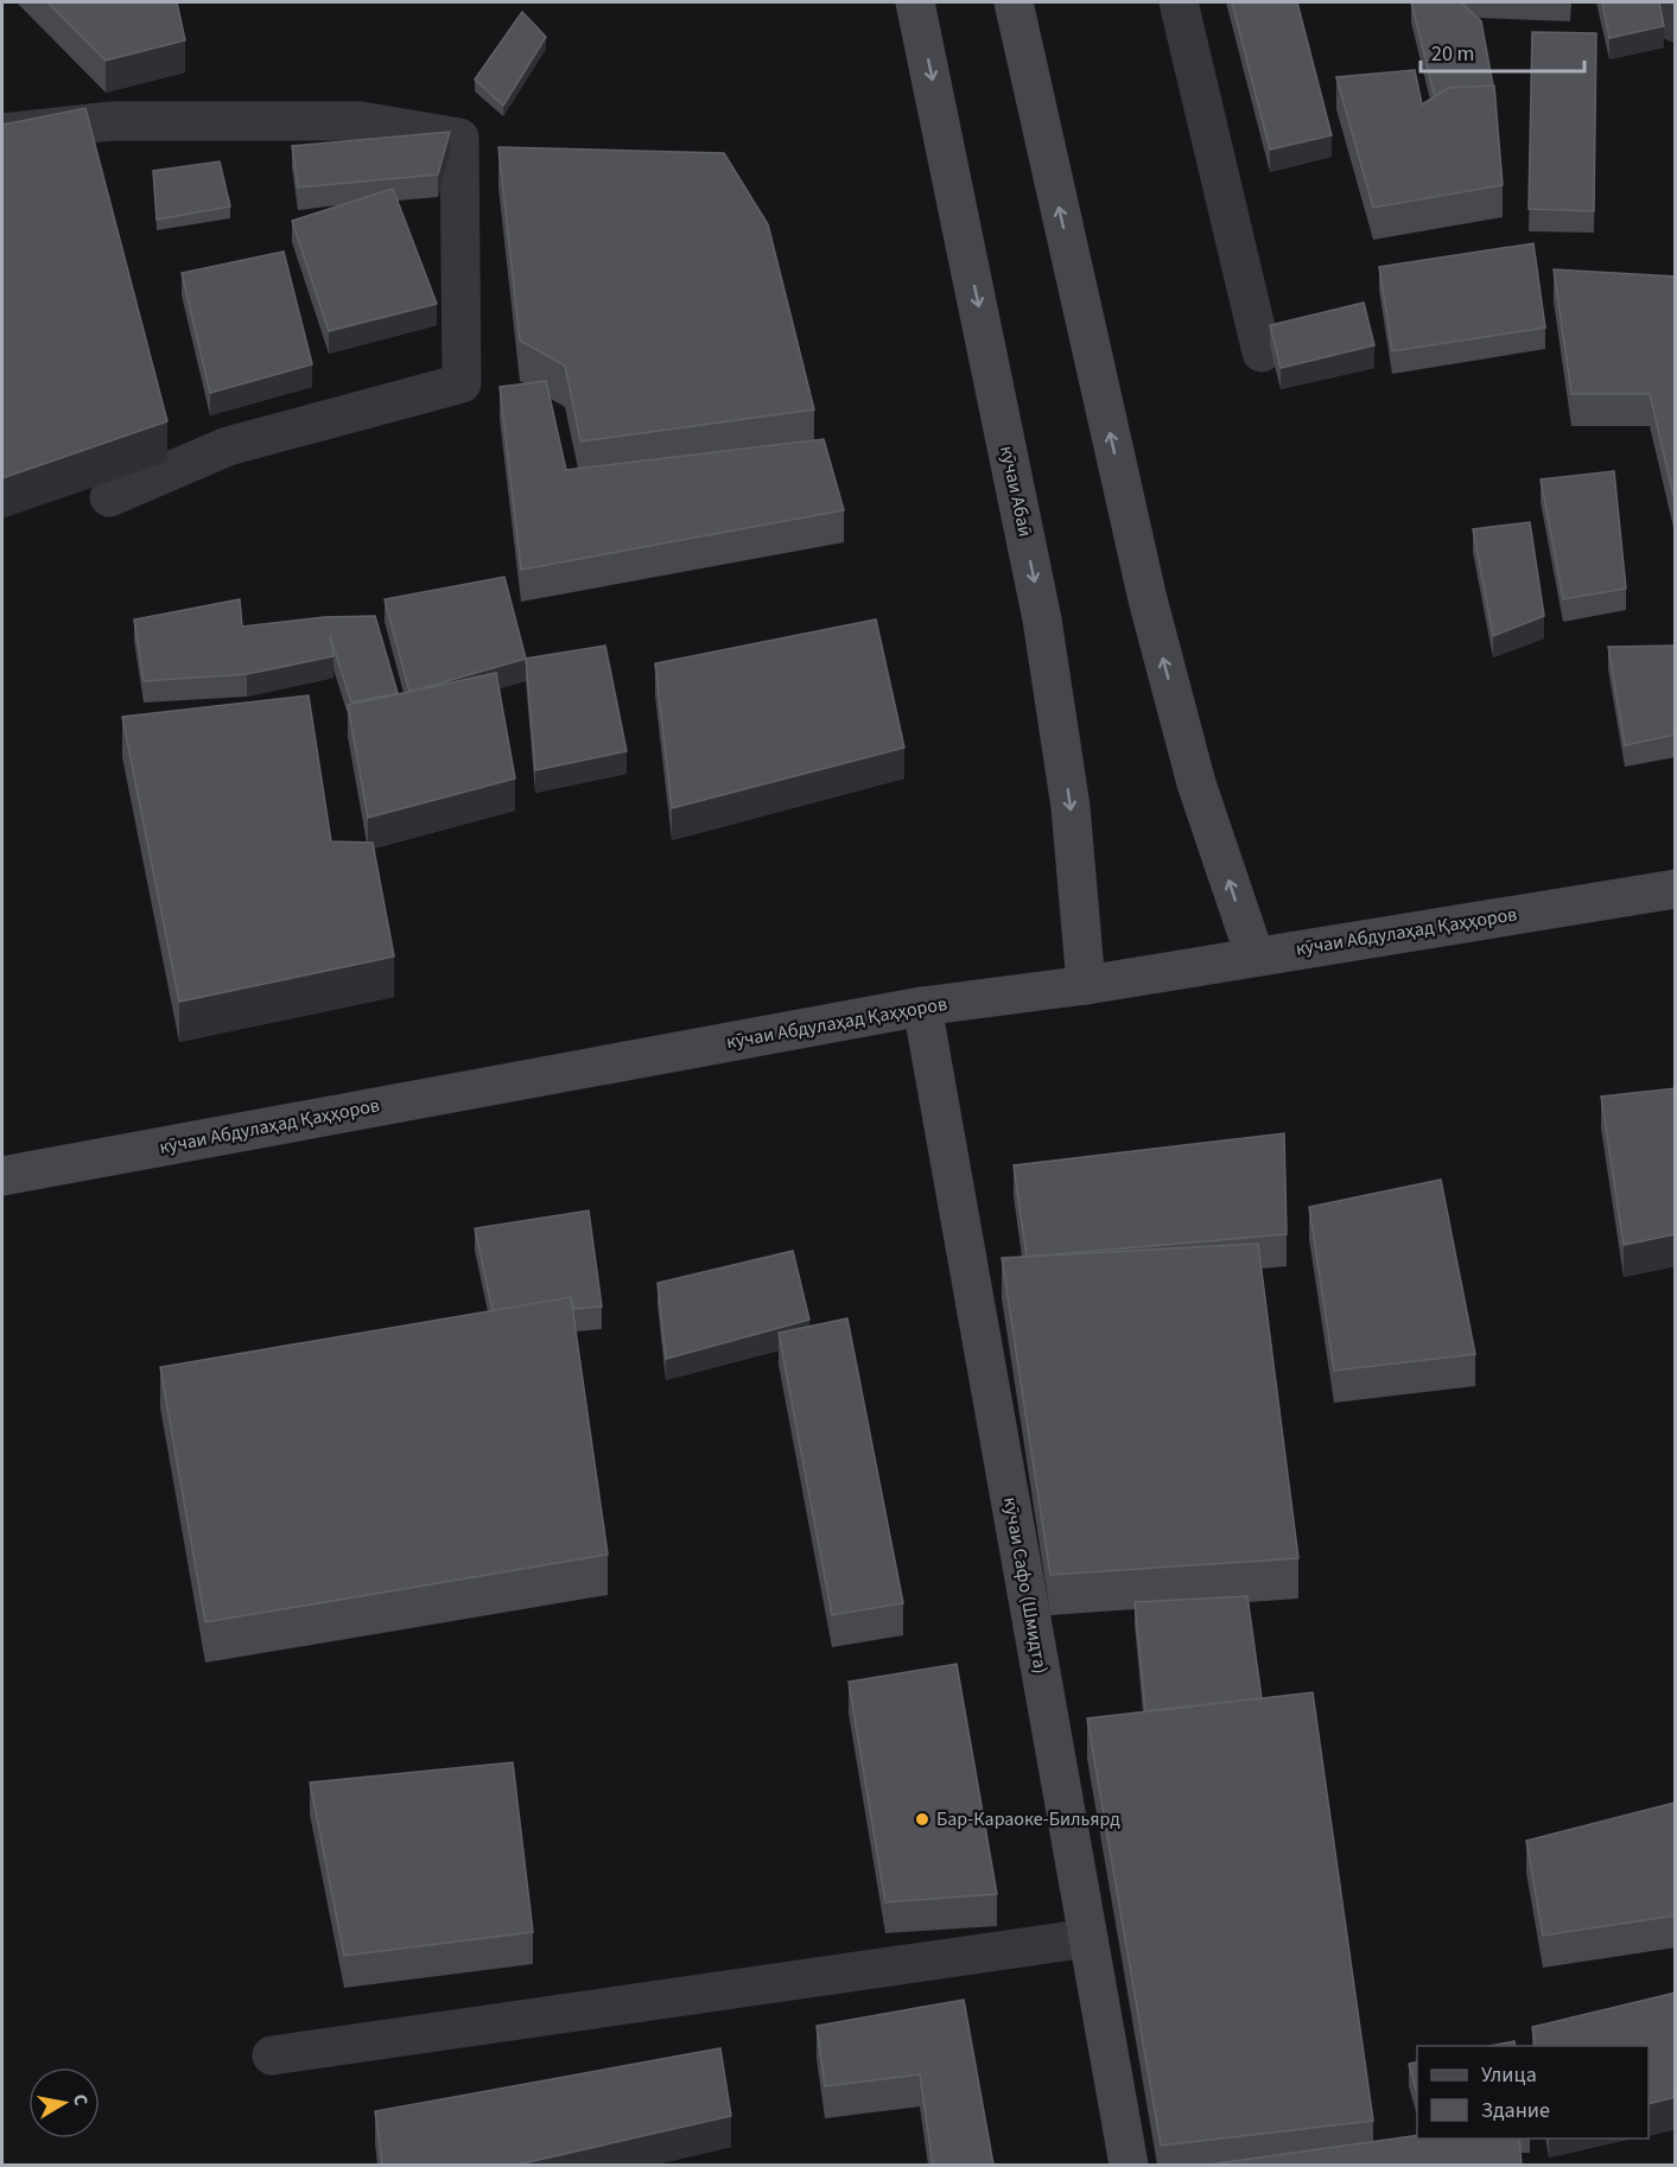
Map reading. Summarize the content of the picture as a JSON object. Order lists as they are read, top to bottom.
{
  "streets": {
    "main road": ["кӯчаи Абаӣ", "кӯчаи Абдулаҳад Қаҳҳоров", "кӯчаи Сафо (Шмидта)"]
  },
  "crossings": [
    ["кӯчаи Абаӣ", "кӯчаи Абдулаҳад Қаҳҳоров"],
    ["кӯчаи Абдулаҳад Қаҳҳоров", "кӯчаи Сафо (Шмидта)"]
  ],
  "places": ["Бар-Караоке-Бильярд"],
  "legend": ["Улица", "Здание"],
  "scale_bar": "20 m",
  "north": "right"
}
